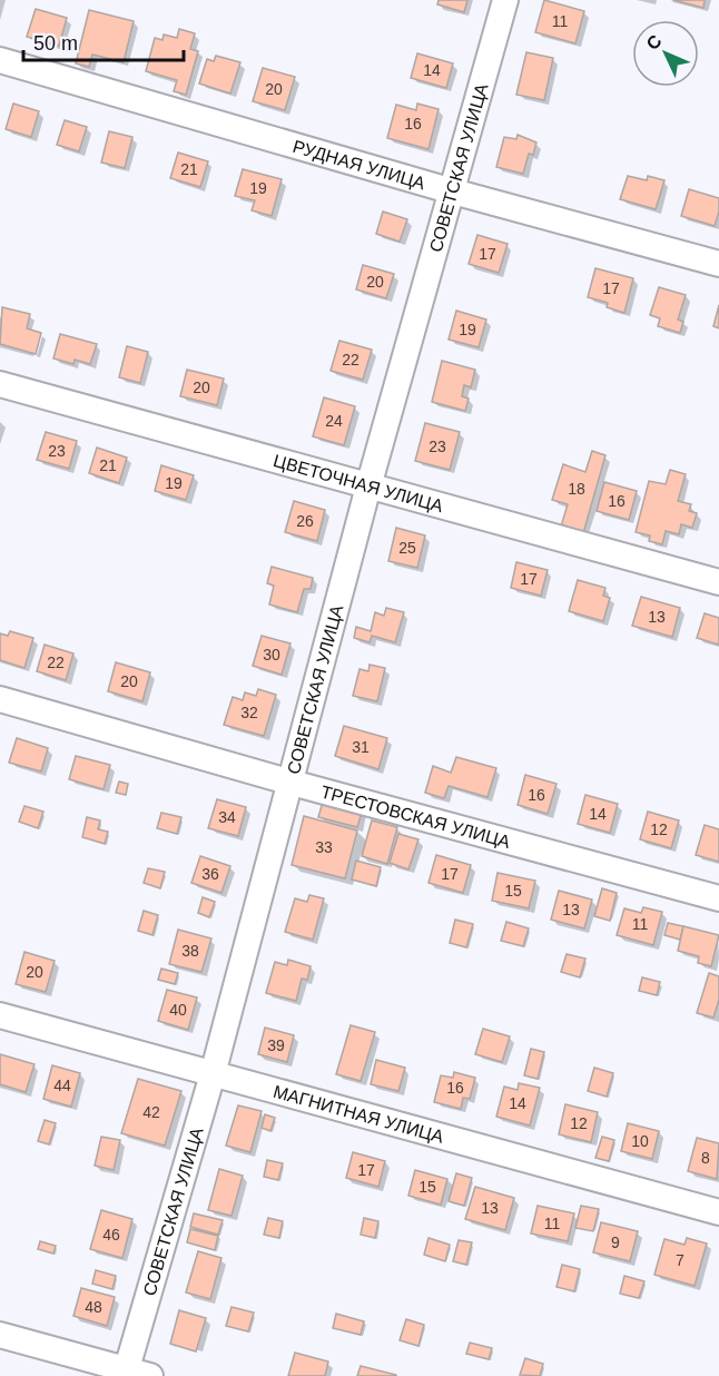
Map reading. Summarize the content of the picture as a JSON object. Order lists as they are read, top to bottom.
{
  "streets": {
    "street": [
      "РУДНАЯ УЛИЦА",
      "СОВЕТСКАЯ УЛИЦА",
      "ЦВЕТОЧНАЯ УЛИЦА",
      "ТРЕСТОВСКАЯ УЛИЦА",
      "МАГНИТНАЯ УЛИЦА"
    ]
  },
  "crossings": [
    ["РУДНАЯ УЛИЦА", "СОВЕТСКАЯ УЛИЦА"],
    ["СОВЕТСКАЯ УЛИЦА", "ЦВЕТОЧНАЯ УЛИЦА"],
    ["СОВЕТСКАЯ УЛИЦА", "ТРЕСТОВСКАЯ УЛИЦА"],
    ["СОВЕТСКАЯ УЛИЦА", "МАГНИТНАЯ УЛИЦА"]
  ],
  "house_numbers": [
    "11",
    "14",
    "20",
    "16",
    "21",
    "19",
    "17",
    "20",
    "17",
    "19",
    "22",
    "20",
    "24",
    "23",
    "23",
    "21",
    "19",
    "18",
    "16",
    "26",
    "25",
    "17",
    "13",
    "30",
    "22",
    "20",
    "32",
    "31",
    "16",
    "14",
    "34",
    "12",
    "33",
    "36",
    "17",
    "15",
    "13",
    "11",
    "38",
    "20",
    "40",
    "39",
    "44",
    "16",
    "14",
    "42",
    "12",
    "10",
    "8",
    "17",
    "15",
    "13",
    "11",
    "46",
    "9",
    "7",
    "48"
  ],
  "scale_bar": "50 m",
  "north": "top left"
}
